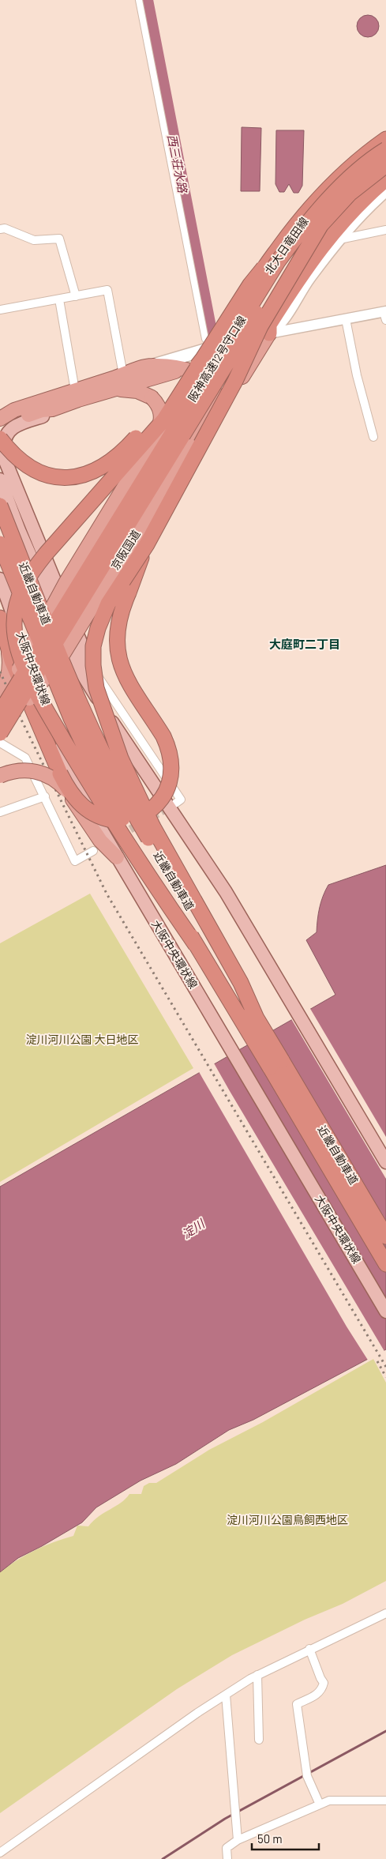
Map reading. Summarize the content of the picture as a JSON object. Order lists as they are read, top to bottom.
{
  "streets": {
    "highway": ["阪神高速12号守口線", "京阪国道", "近畿自動車道"],
    "main road": ["北大日竜田線", "大阪中央環状線"]
  },
  "districts": ["大庭町二丁目"],
  "water": ["西三荘水路", "淀川"],
  "parks": ["淀川河川公園 大日地区", "淀川河川公園鳥飼西地区"],
  "scale_bar": "50 m"
}
